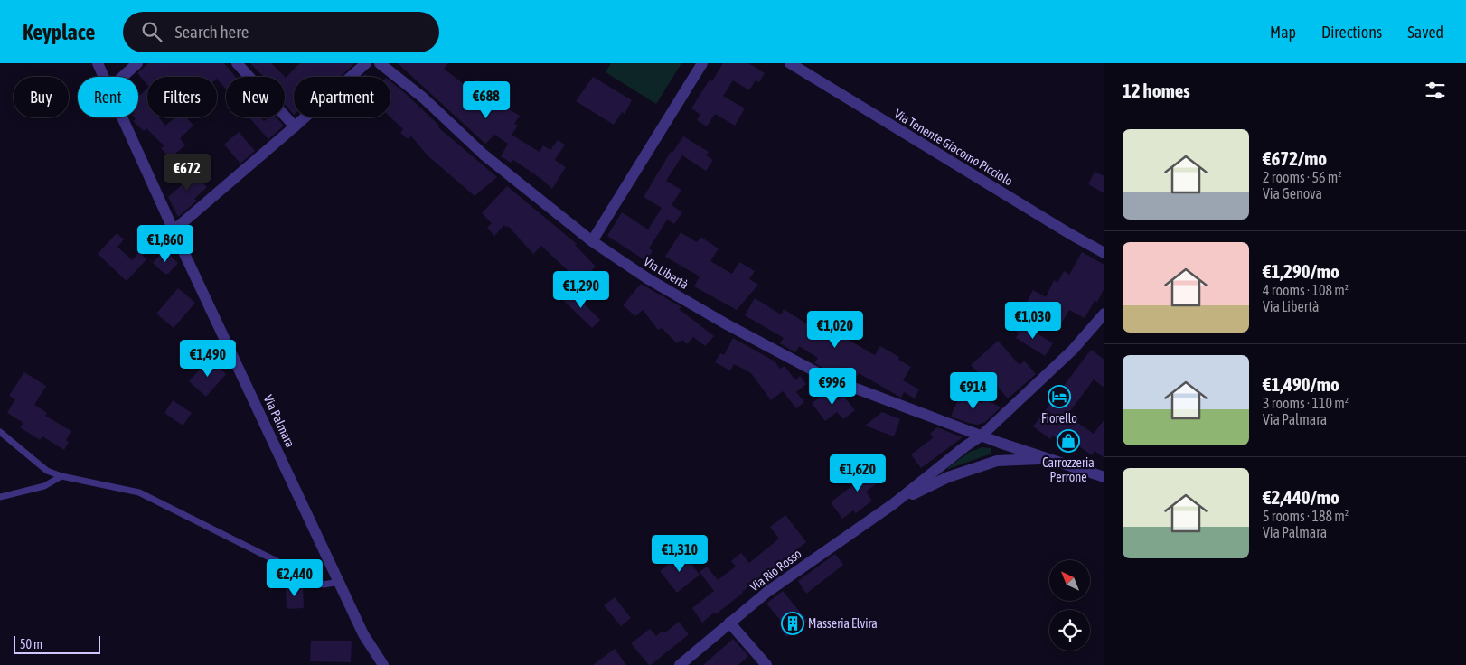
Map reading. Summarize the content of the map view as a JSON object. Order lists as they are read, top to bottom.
{
  "streets": {
    "street": [
      "Via Tenente Giacomo Picciolo",
      "Via Libertà",
      "Via Palmara",
      "Via Rio Rosso"
    ]
  },
  "places": {
    "hotel": ["Fiorello"],
    "shop": ["Carrozzeria Perrone"],
    "building": ["Masseria Elvira"]
  },
  "scale_bar": "50 m",
  "north": "top left",
  "page": {
    "header": "Keyplace",
    "search": "Search here",
    "nav": ["Map", "Directions", "Saved"],
    "heading": "12 homes",
    "chip": [
      "Buy",
      "Rent",
      "Filters",
      "New",
      "Apartment"
    ],
    "price": [
      "€688",
      "€672",
      "€1,860",
      "€1,290",
      "€1,030",
      "€1,020",
      "€1,490",
      "€996",
      "€914",
      "€1,620",
      "€1,310",
      "€2,440"
    ],
    "list": [
      {
        "name": "€672/mo",
        "note": "2 rooms · 56 m² · Via Genova"
      },
      {
        "name": "€1,290/mo",
        "note": "4 rooms · 108 m² · Via Libertà"
      },
      {
        "name": "€1,490/mo",
        "note": "3 rooms · 110 m² · Via Palmara"
      },
      {
        "name": "€2,440/mo",
        "note": "5 rooms · 188 m² · Via Palmara"
      }
    ],
    "scale": "50 m"
  }
}
